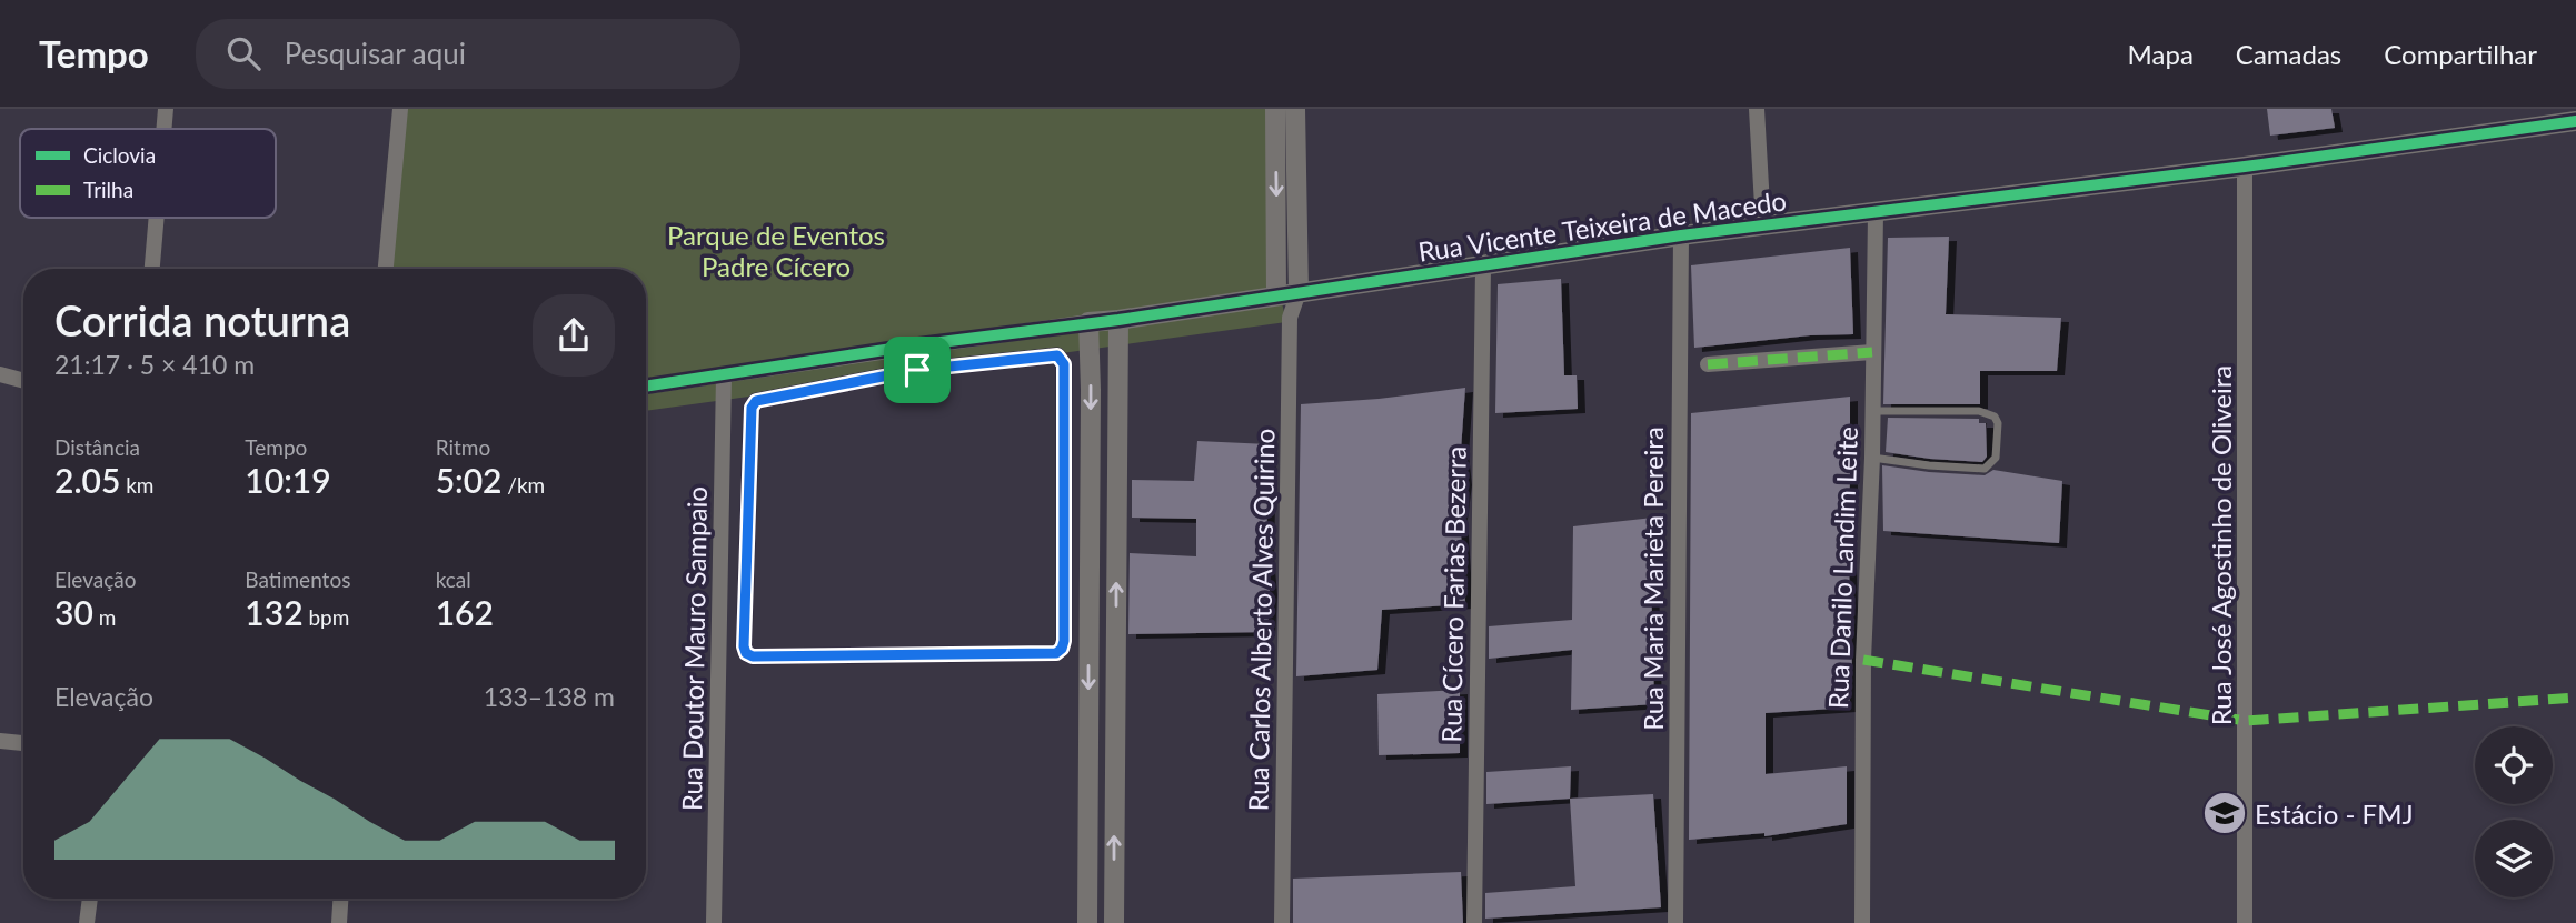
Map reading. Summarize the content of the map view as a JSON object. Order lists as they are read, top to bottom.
{
  "streets": {
    "street": [
      "Rua Vicente Teixeira de Macedo",
      "Rua José Agostinho de Oliveira",
      "Rua Danilo Landim Leite",
      "Rua Maria Marieta Pereira",
      "Rua Cícero Farias Bezerra",
      "Rua Carlos Alberto Alves Quirino",
      "Rua Doutor Mauro Sampaio"
    ]
  },
  "crossings": [
    ["Rua Vicente Teixeira de Macedo", "Rua José Agostinho de Oliveira"],
    ["Rua Vicente Teixeira de Macedo", "Rua Danilo Landim Leite"],
    ["Rua Vicente Teixeira de Macedo", "Rua Maria Marieta Pereira"],
    ["Rua Vicente Teixeira de Macedo", "Rua Cícero Farias Bezerra"],
    ["Rua Vicente Teixeira de Macedo", "Rua Doutor Mauro Sampaio"]
  ],
  "parks": ["Parque de Eventos Padre Cícero"],
  "places": {
    "school or university": ["Estácio - FMJ"]
  },
  "legend": ["Ciclovia", "Trilha"],
  "page": {
    "header": "Tempo",
    "search": "Pesquisar aqui",
    "nav": ["Mapa", "Camadas", "Compartilhar"],
    "heading": ["Corrida noturna", "21:17 · 5 × 410 m"],
    "stats": [
      ["Distância", "2.05 km"],
      ["Tempo", "10:19"],
      ["Ritmo", "5:02 /km"],
      ["Elevação", "30 m"],
      ["Batimentos", "132 bpm"],
      ["kcal", "162"]
    ],
    "chart": ["Elevação", "133–138 m"]
  }
}
